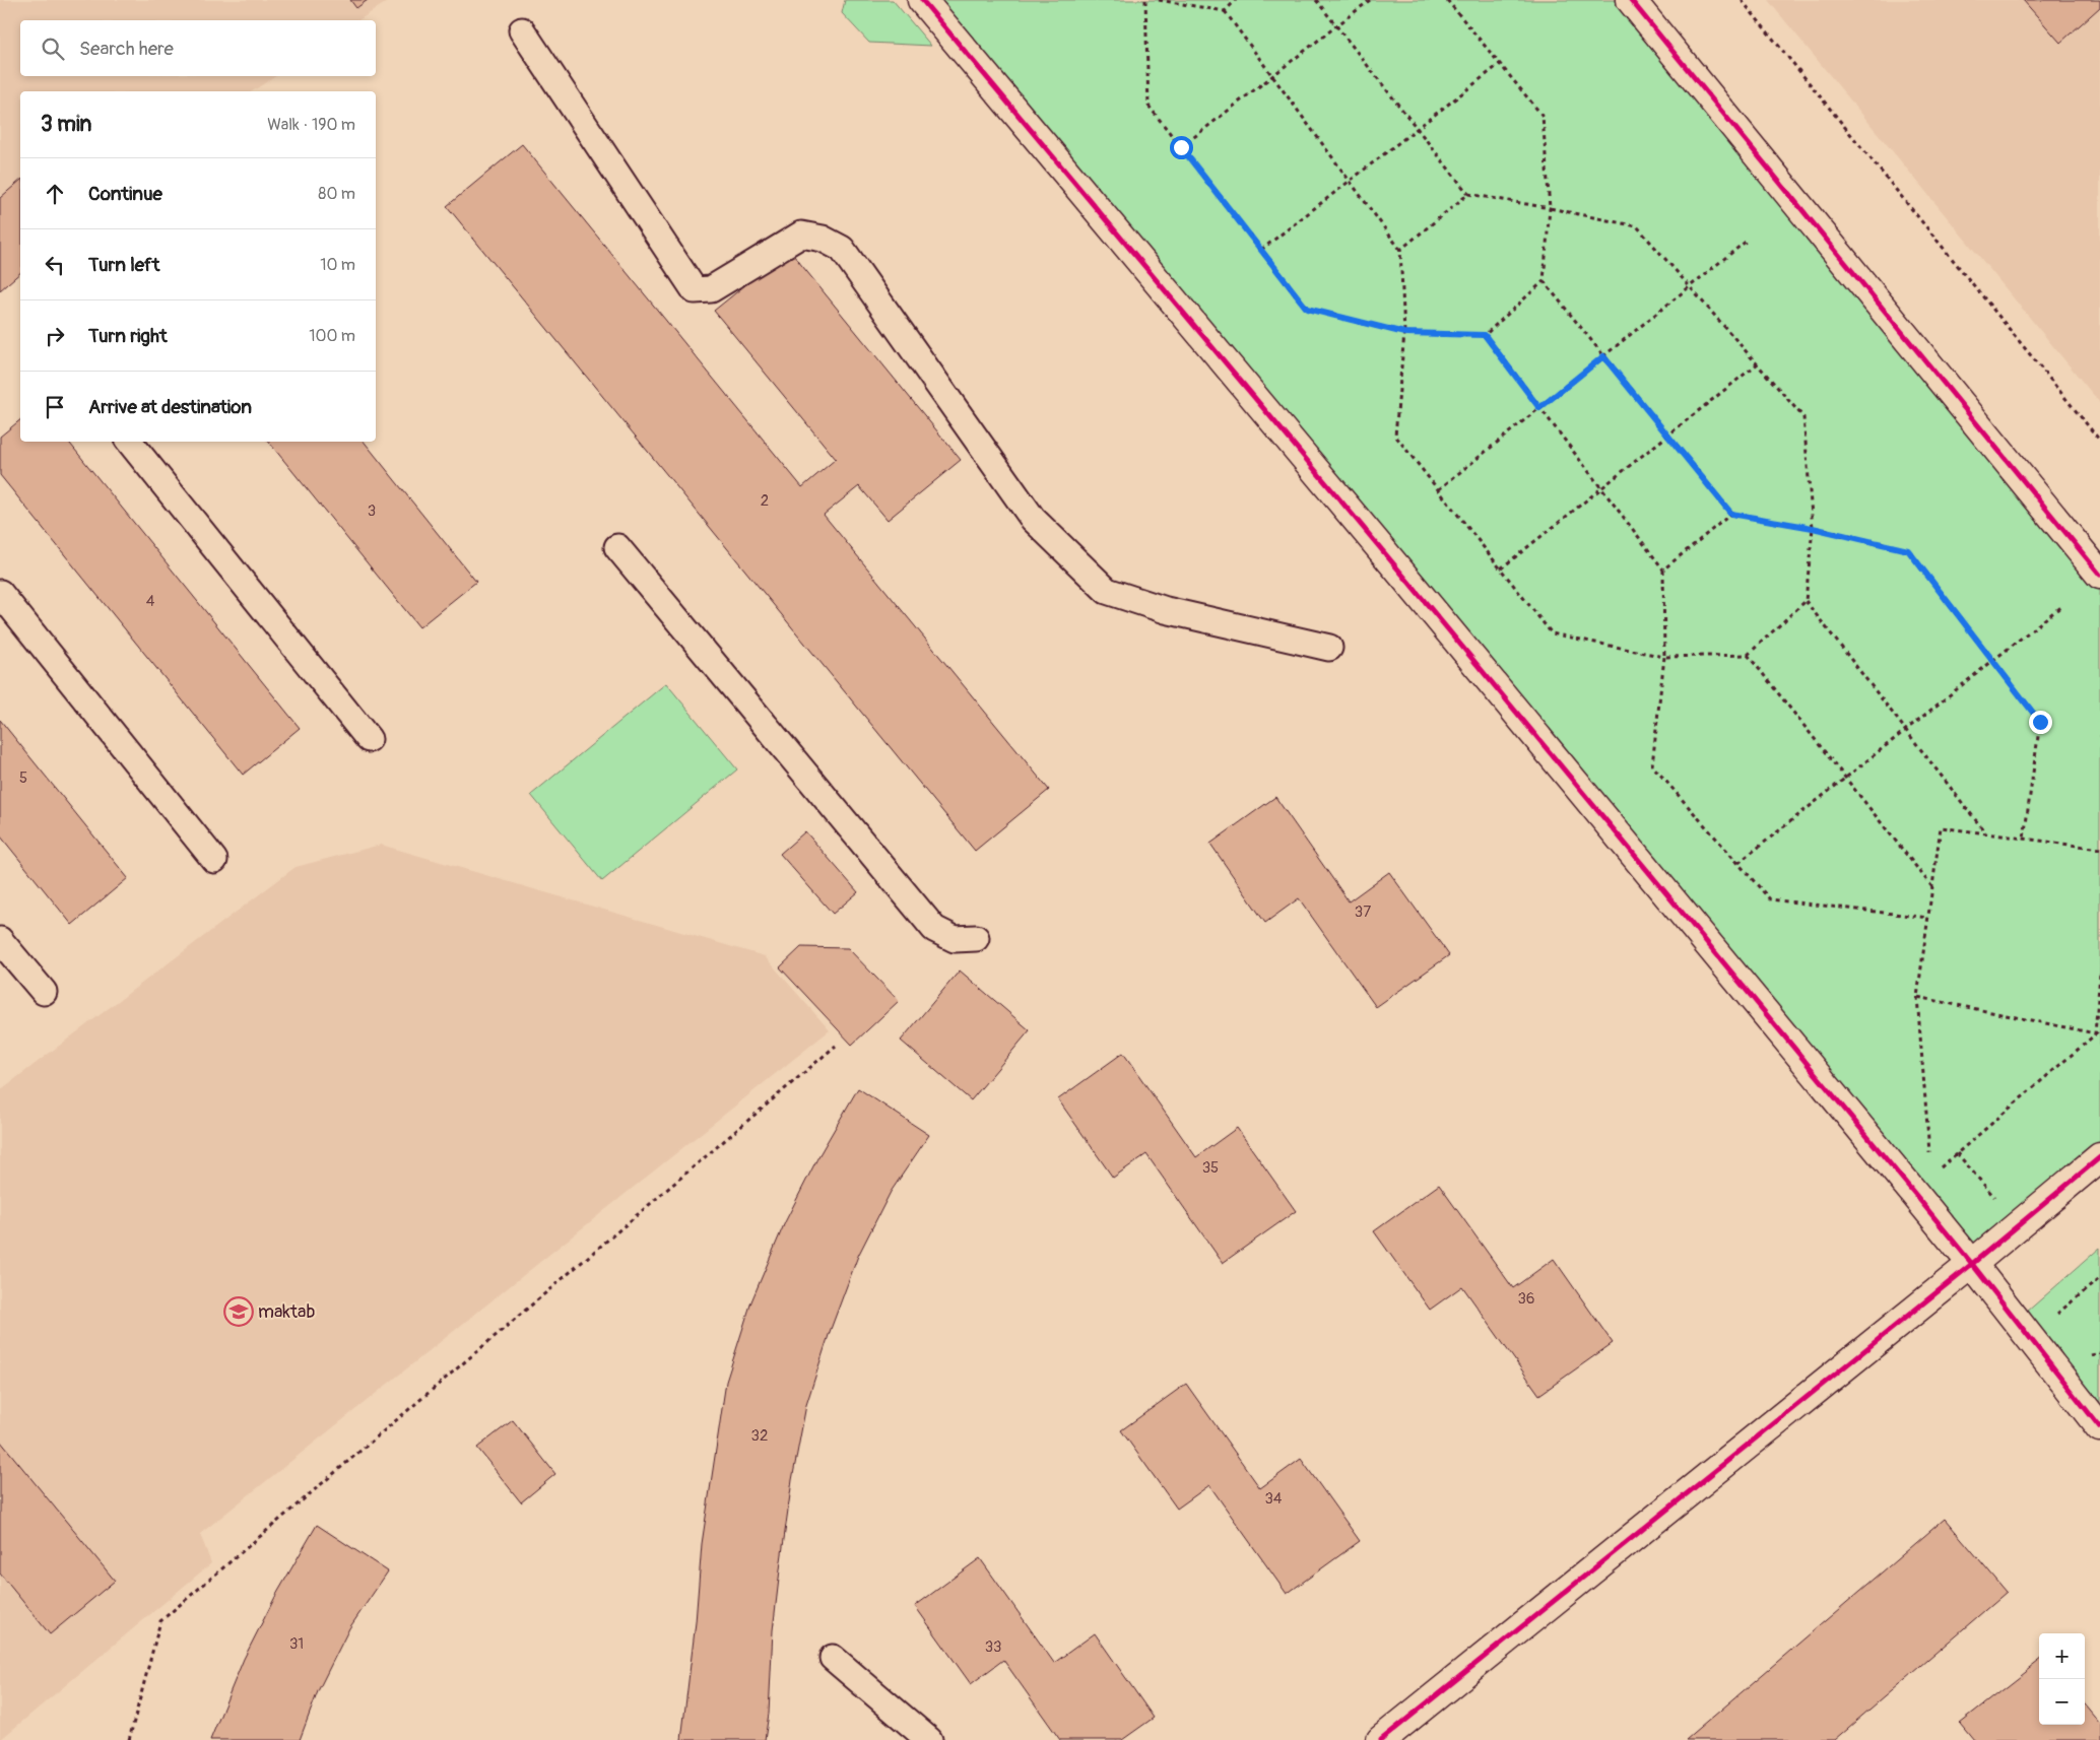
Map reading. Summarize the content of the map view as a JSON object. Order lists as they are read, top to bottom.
{
  "places": {
    "school or university": ["maktab"]
  },
  "house_numbers": [
    "2",
    "3",
    "4",
    "5",
    "37",
    "35",
    "36",
    "32",
    "34",
    "31",
    "33"
  ],
  "page": {
    "search": "Search here",
    "heading": ["3 min", "Walk · 190 m"],
    "list": [
      ["Continue", "80 m"],
      ["Turn left", "10 m"],
      ["Turn right", "100 m"],
      "Arrive at destination"
    ],
    "map_buttons": ["+", "−"]
  }
}
